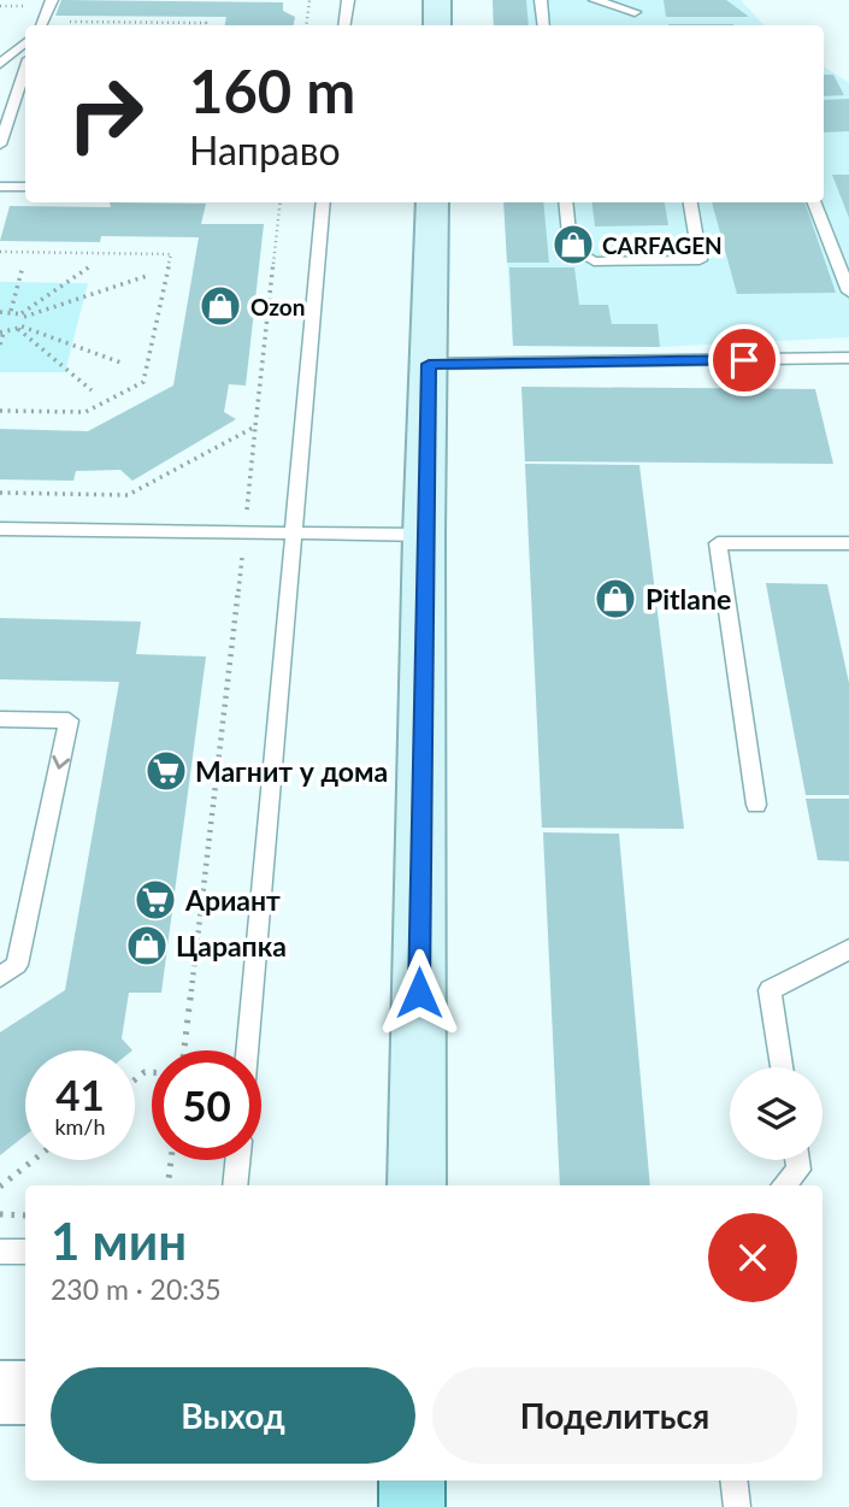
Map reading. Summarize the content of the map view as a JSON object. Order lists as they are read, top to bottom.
{
  "places": {
    "shop": [
      "CARFAGEN",
      "Ozon",
      "Pitlane",
      "Царапка"
    ],
    "supermarket": ["Магнит у дома", "Ариант"]
  },
  "page": {
    "turn": ["160 m", "Направо"],
    "speed": "41 km/h",
    "limit": "50",
    "heading": ["1 мин", "230 m · 20:35"],
    "buttons": ["Выход", "Поделиться"]
  }
}
